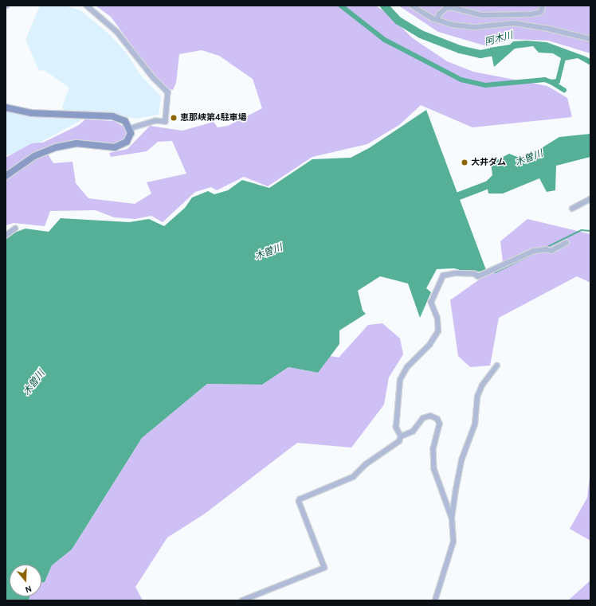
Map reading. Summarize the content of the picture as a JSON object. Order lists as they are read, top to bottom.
{
  "water": ["阿木川", "木曽川"],
  "places": ["恵那峡第4駐車場", "大井ダム"],
  "north": "bottom"
}
